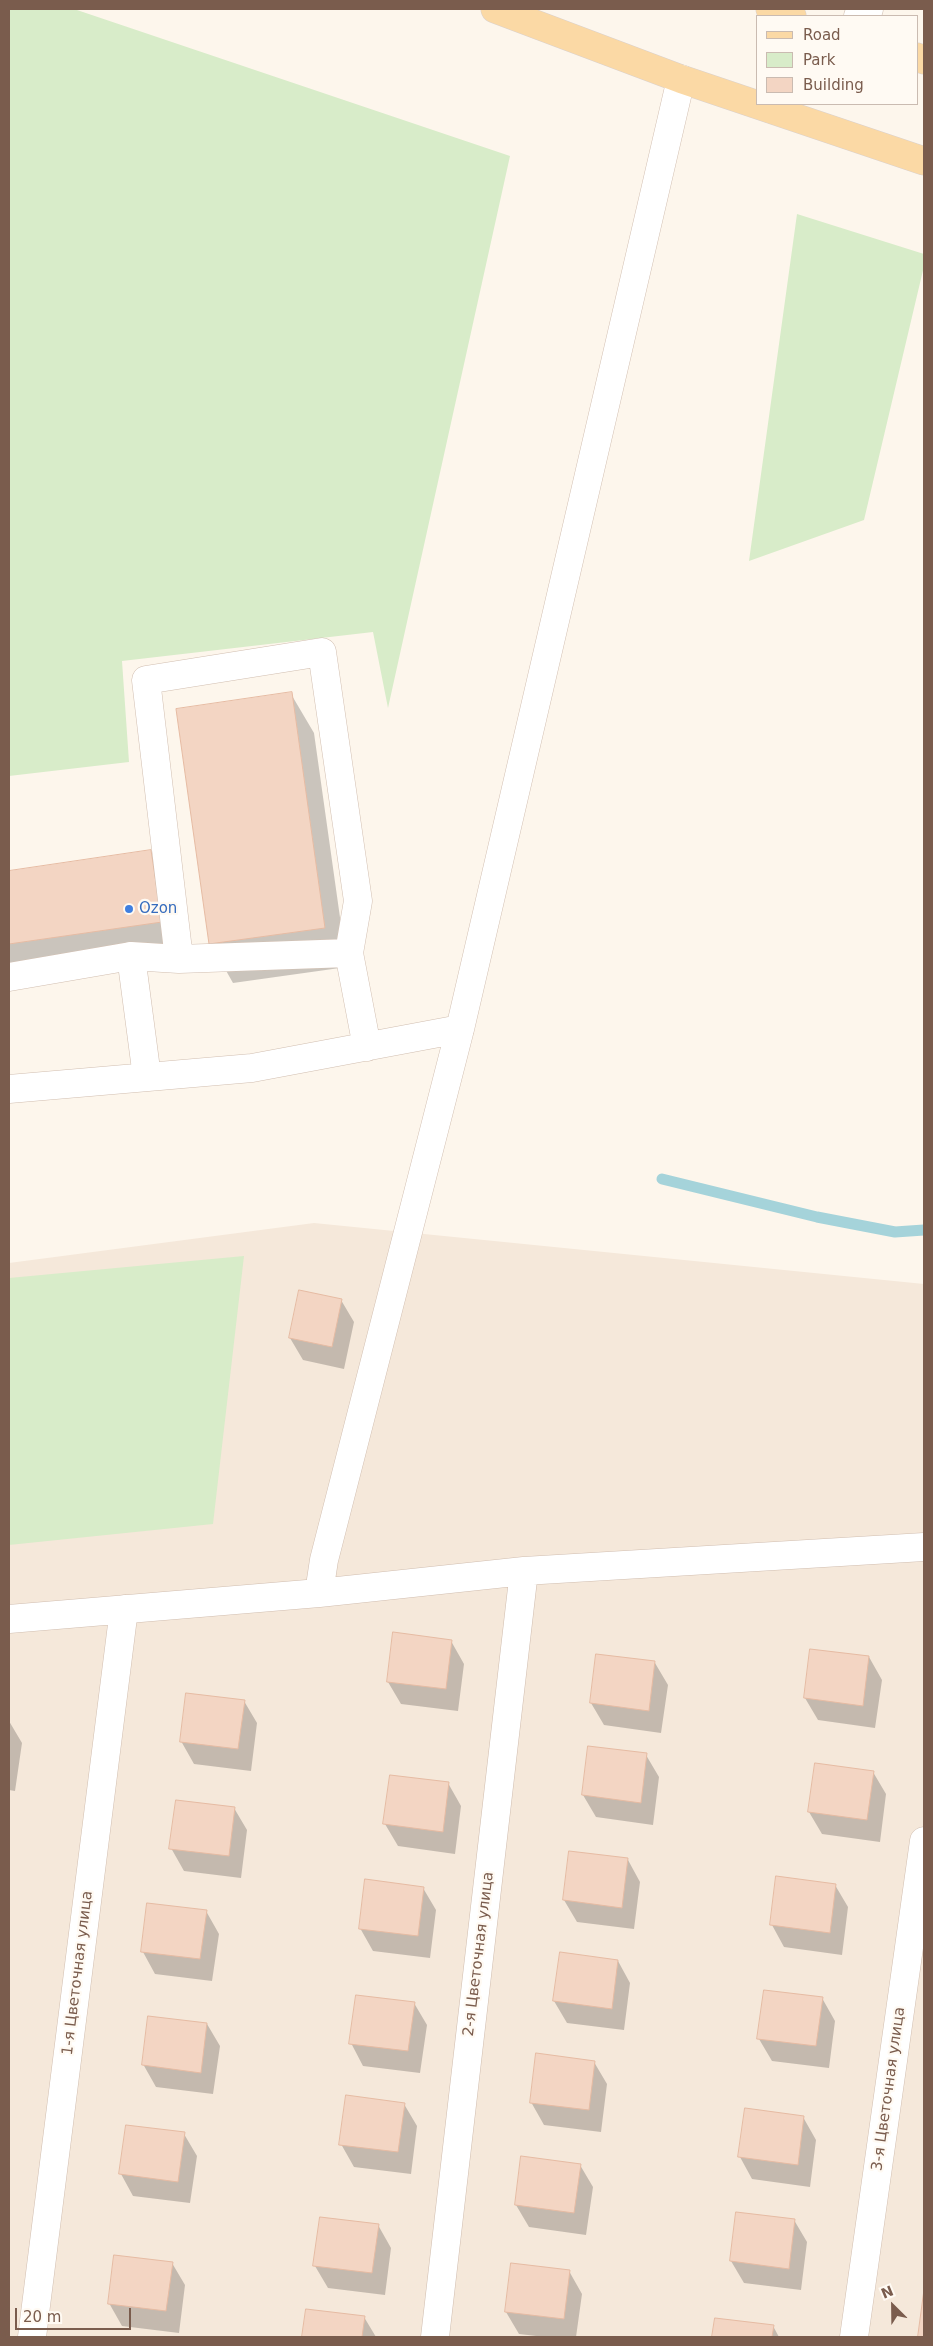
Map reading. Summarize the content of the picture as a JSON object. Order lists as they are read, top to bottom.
{
  "streets": {
    "street": ["2-я Цветочная улица", "1-я Цветочная улица", "3-я Цветочная улица"]
  },
  "places": ["Ozon"],
  "legend": ["Road", "Park", "Building"],
  "scale_bar": "20 m",
  "north": "top left"
}
